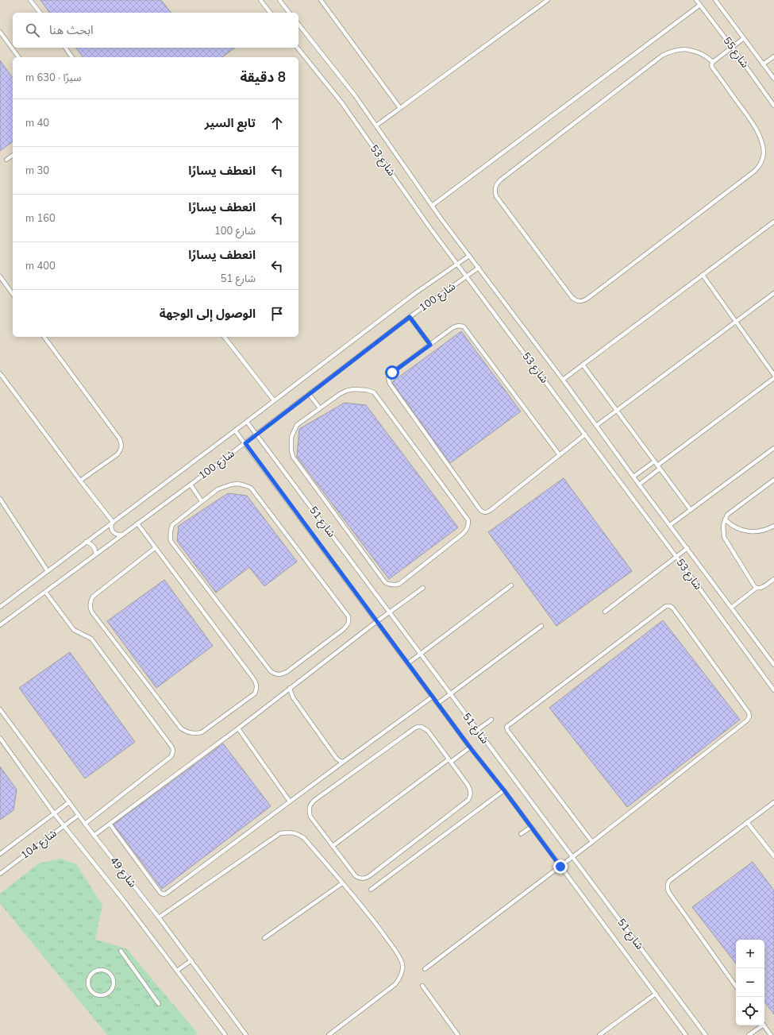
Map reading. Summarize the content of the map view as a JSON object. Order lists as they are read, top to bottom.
{
  "streets": {
    "lane": [
      "شارع 55",
      "شارع 53",
      "شارع 100",
      "شارع 51",
      "شارع 104",
      "شارع 49"
    ]
  },
  "crossings": [
    ["شارع 53", "شارع 100"],
    ["شارع 100", "شارع 51"],
    ["شارع 104", "شارع 49"]
  ],
  "page": {
    "search": "ابحث هنا",
    "heading": ["8 دقيقة", "سيرًا · 630 m"],
    "list": [
      ["تابع السير", "40 m"],
      ["انعطف يسارًا", "30 m"],
      ["انعطف يسارًا", "شارع 100", "160 m"],
      ["انعطف يسارًا", "شارع 51", "400 m"],
      "الوصول إلى الوجهة"
    ],
    "map_buttons": ["+", "−"]
  }
}
